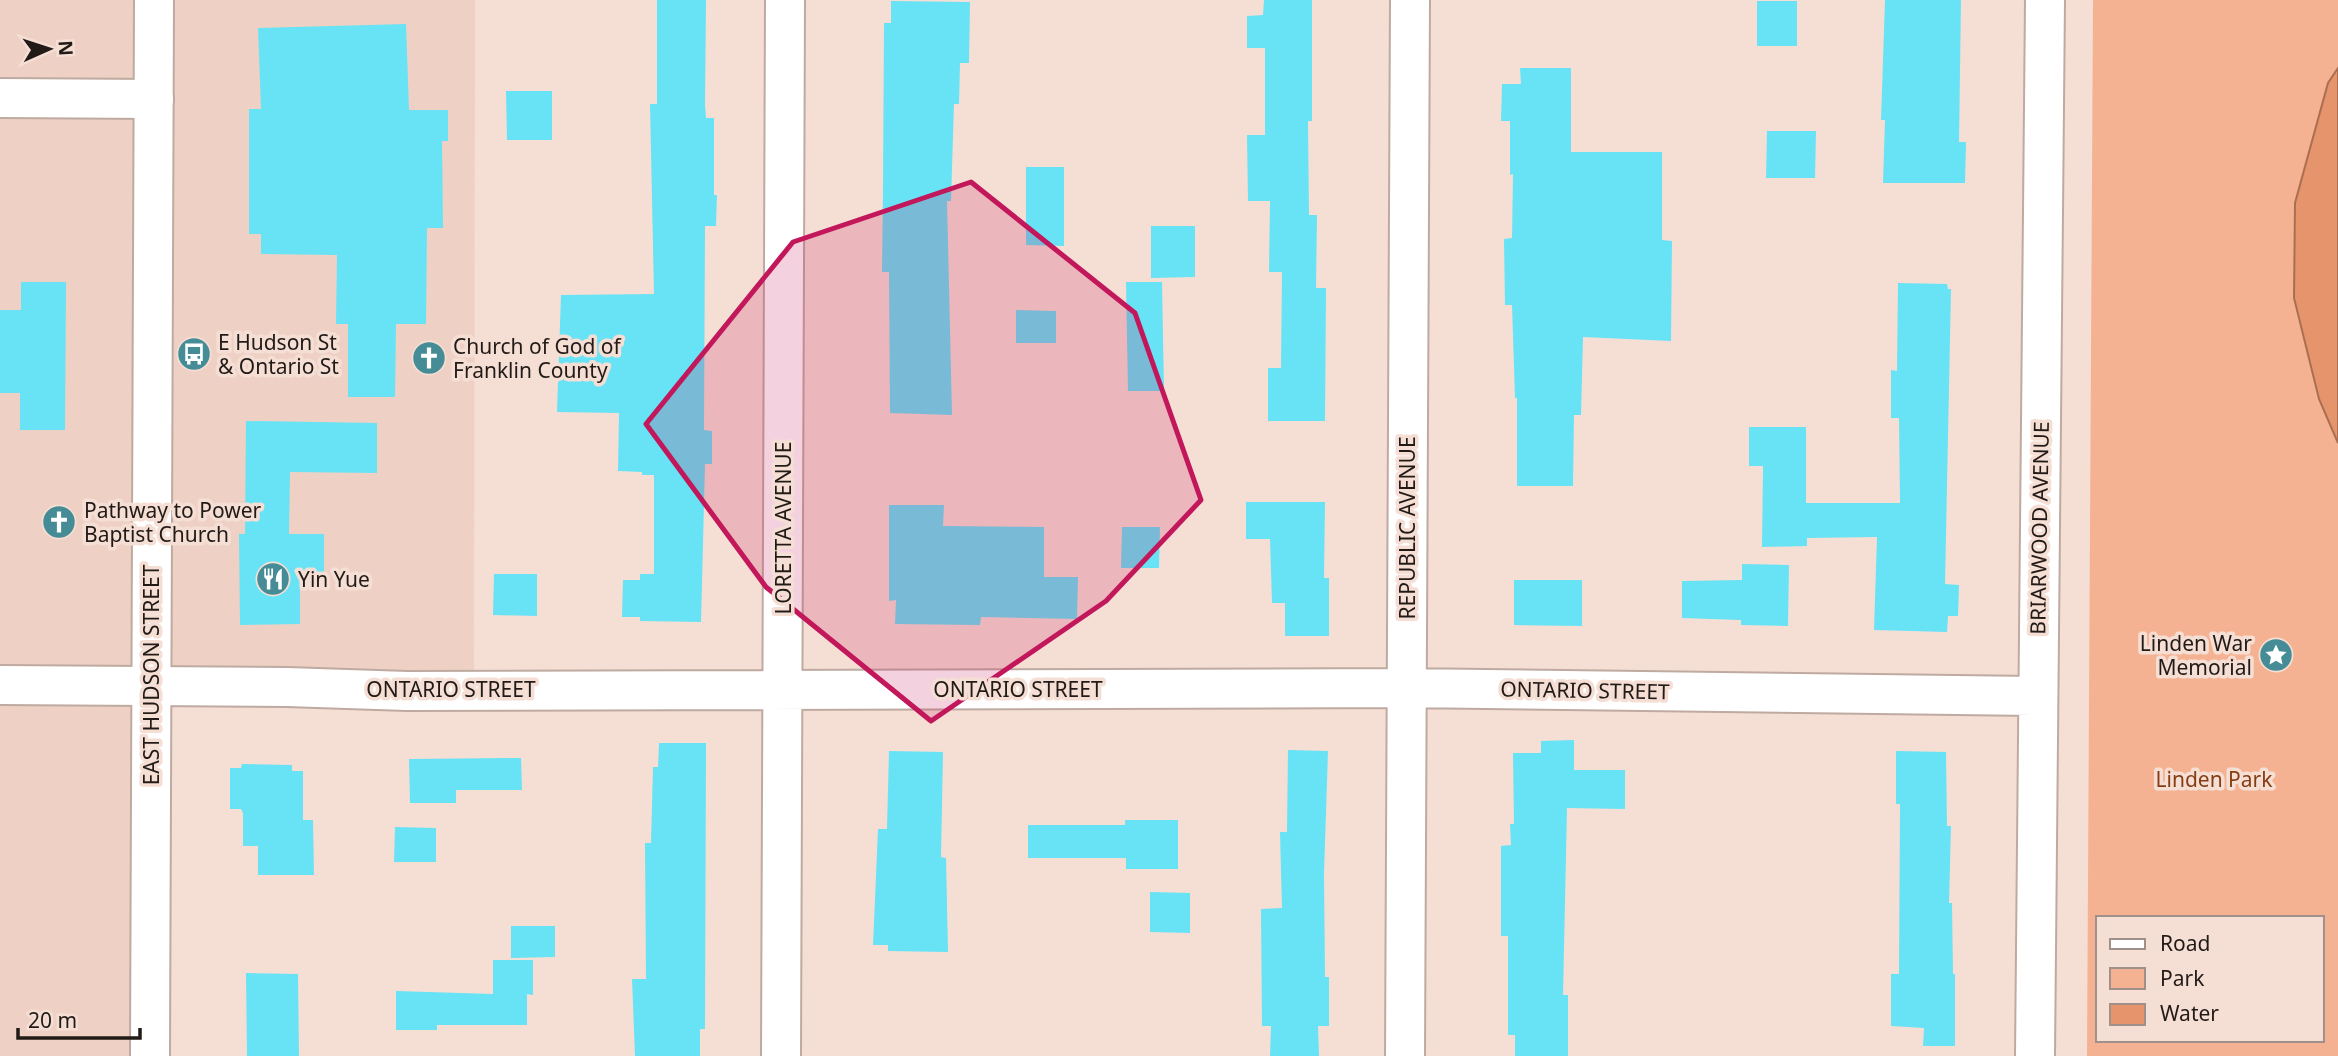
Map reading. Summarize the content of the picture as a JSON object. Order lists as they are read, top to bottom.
{
  "streets": {
    "street": [
      "LORETTA AVENUE",
      "REPUBLIC AVENUE",
      "BRIARWOOD AVENUE",
      "EAST HUDSON STREET",
      "ONTARIO STREET"
    ]
  },
  "crossings": [
    ["LORETTA AVENUE", "ONTARIO STREET"],
    ["REPUBLIC AVENUE", "ONTARIO STREET"],
    ["BRIARWOOD AVENUE", "ONTARIO STREET"],
    ["EAST HUDSON STREET", "ONTARIO STREET"]
  ],
  "parks": ["Linden Park"],
  "places": {
    "bus stop": ["E Hudson St & Ontario St"],
    "church": ["Church of God of Franklin County", "Pathway to Power Baptist Church"],
    "restaurant": ["Yin Yue"],
    "place": ["Linden War Memorial"]
  },
  "legend": ["Road", "Park", "Water"],
  "scale_bar": "20 m",
  "north": "right"
}
